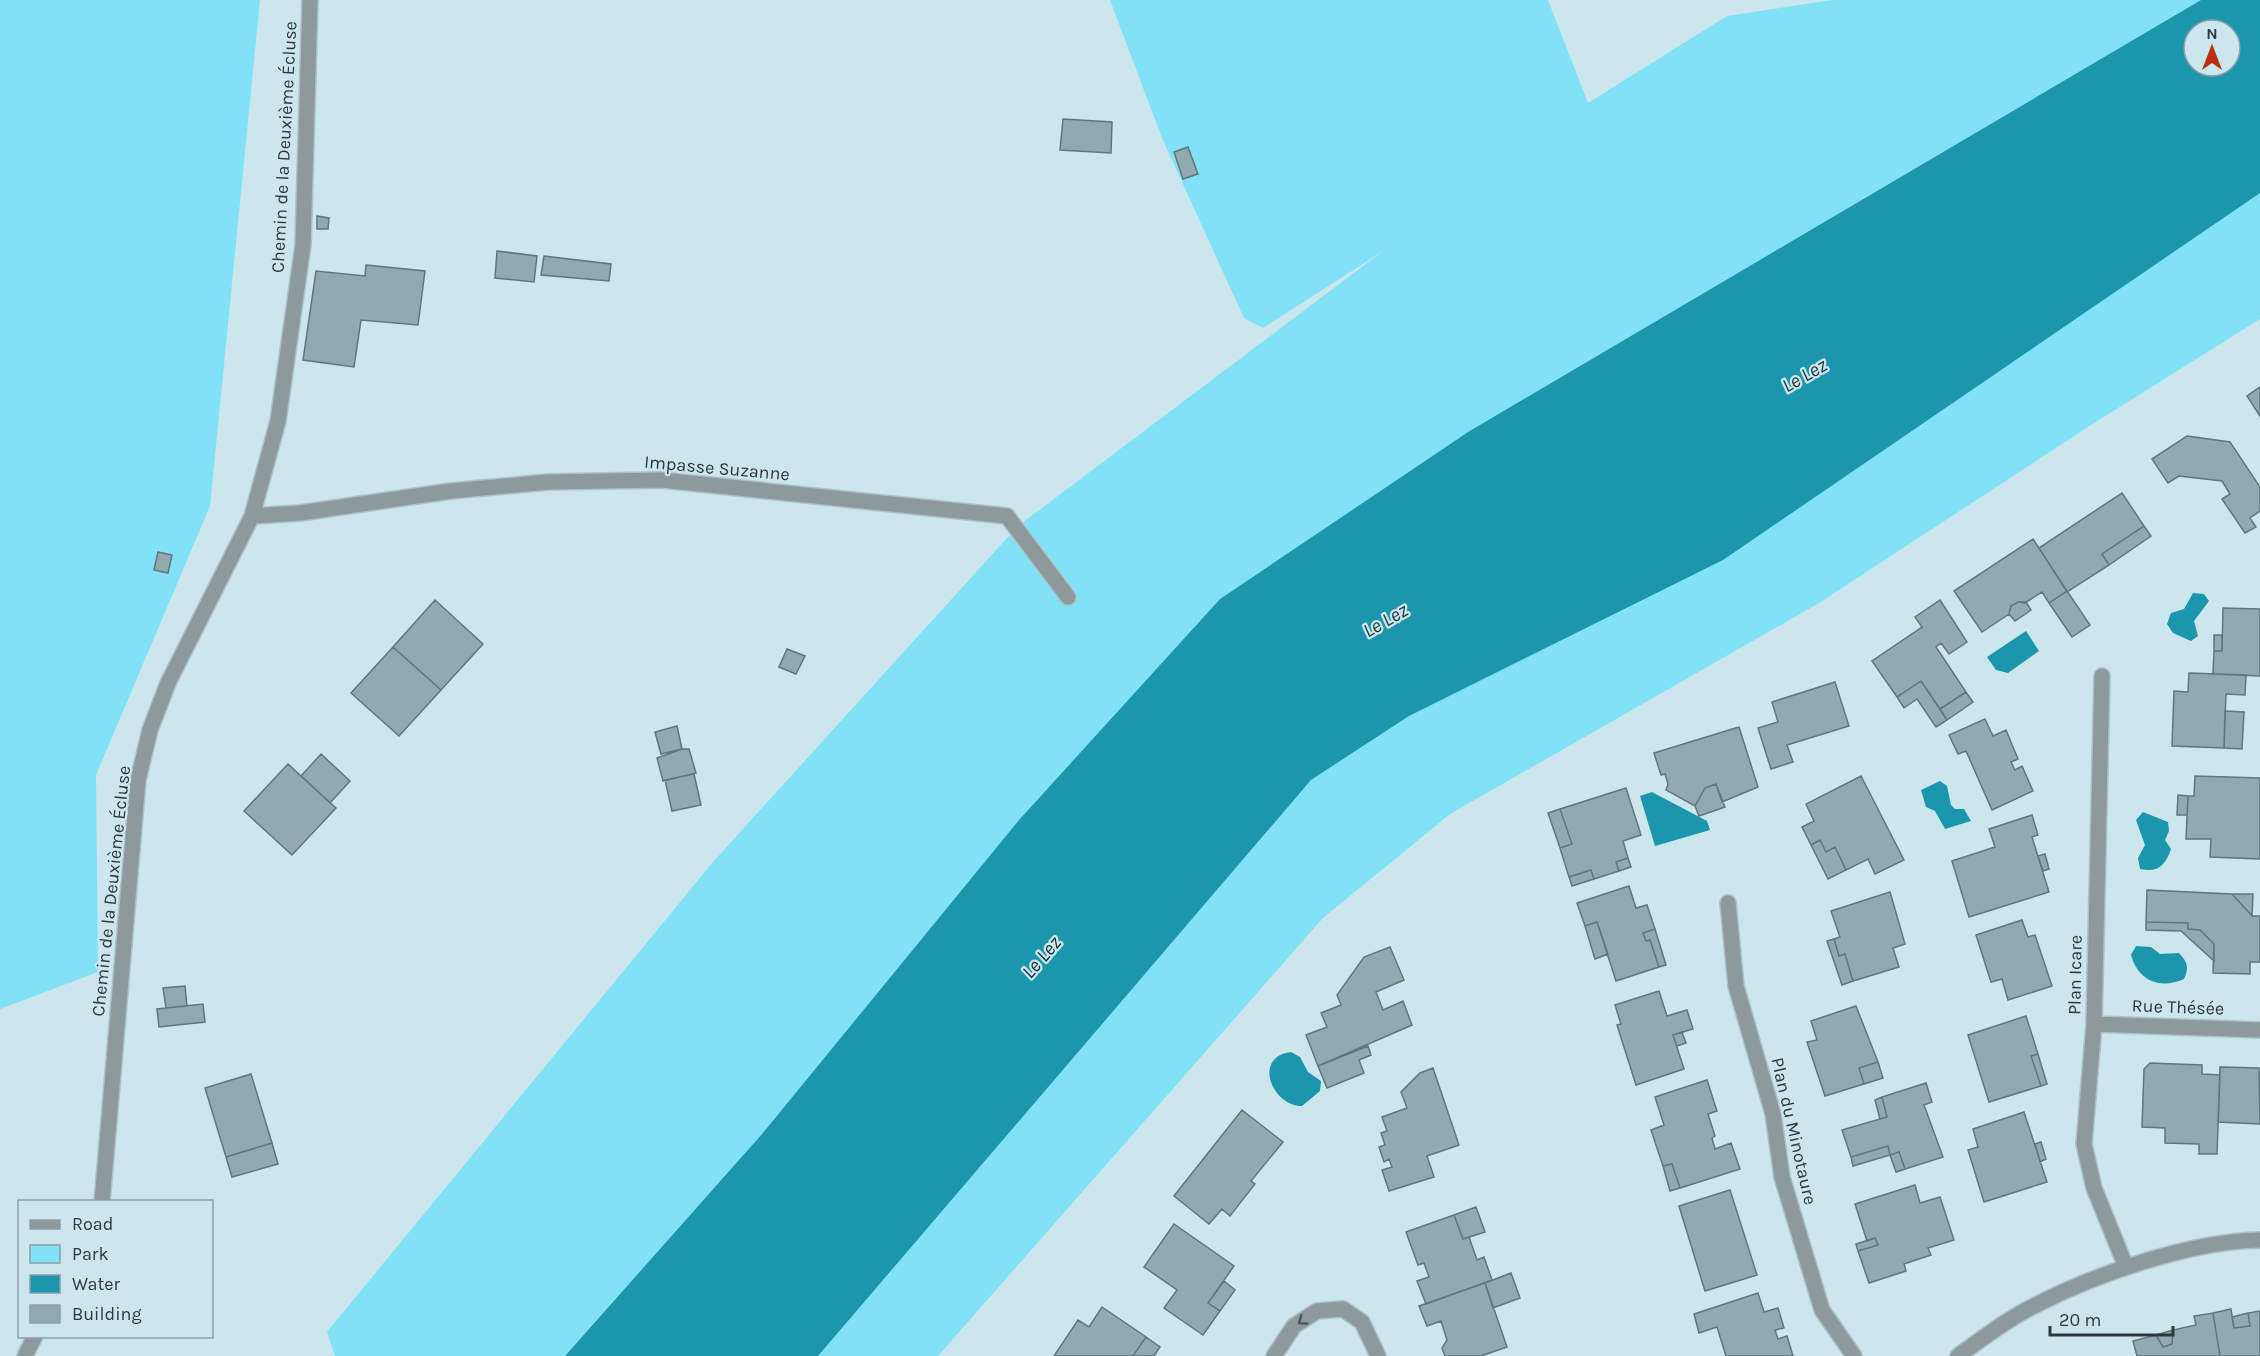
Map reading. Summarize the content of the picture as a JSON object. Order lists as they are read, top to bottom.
{
  "streets": {
    "street": [
      "Chemin de la Deuxième Écluse",
      "Impasse Suzanne",
      "Plan Icare",
      "Rue Thésée",
      "Plan du Minotaure"
    ]
  },
  "crossings": [
    ["Chemin de la Deuxième Écluse", "Impasse Suzanne"],
    ["Plan Icare", "Rue Thésée"]
  ],
  "water": ["Le Lez"],
  "legend": [
    "Road",
    "Park",
    "Water",
    "Building"
  ],
  "scale_bar": "20 m",
  "north": "top"
}
